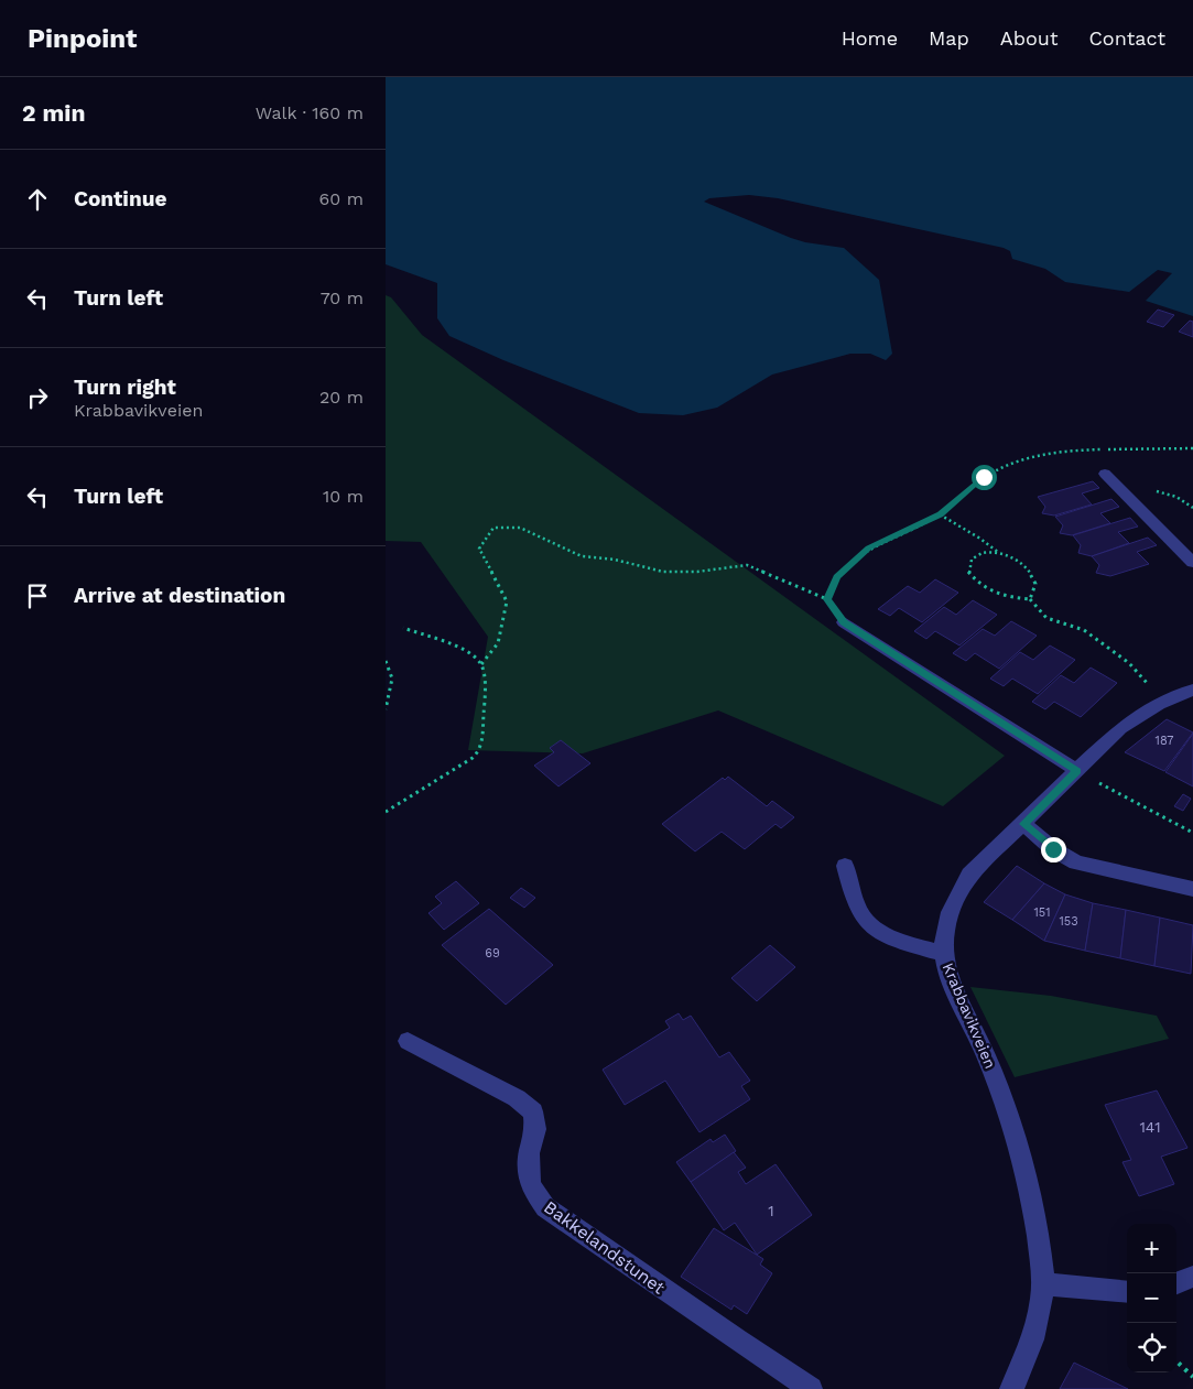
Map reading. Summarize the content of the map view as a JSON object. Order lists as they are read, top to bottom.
{
  "streets": {
    "street": ["Krabbavikveien", "Bakkelandstunet"]
  },
  "house_numbers": [
    "187",
    "151",
    "153",
    "69",
    "141",
    "1"
  ],
  "page": {
    "header": "Pinpoint",
    "nav": [
      "Home",
      "Map",
      "About",
      "Contact"
    ],
    "heading": ["2 min", "Walk · 160 m"],
    "list": [
      ["Continue", "60 m"],
      ["Turn left", "70 m"],
      ["Turn right", "Krabbavikveien", "20 m"],
      ["Turn left", "10 m"],
      "Arrive at destination"
    ],
    "map_buttons": ["+", "−"]
  }
}
